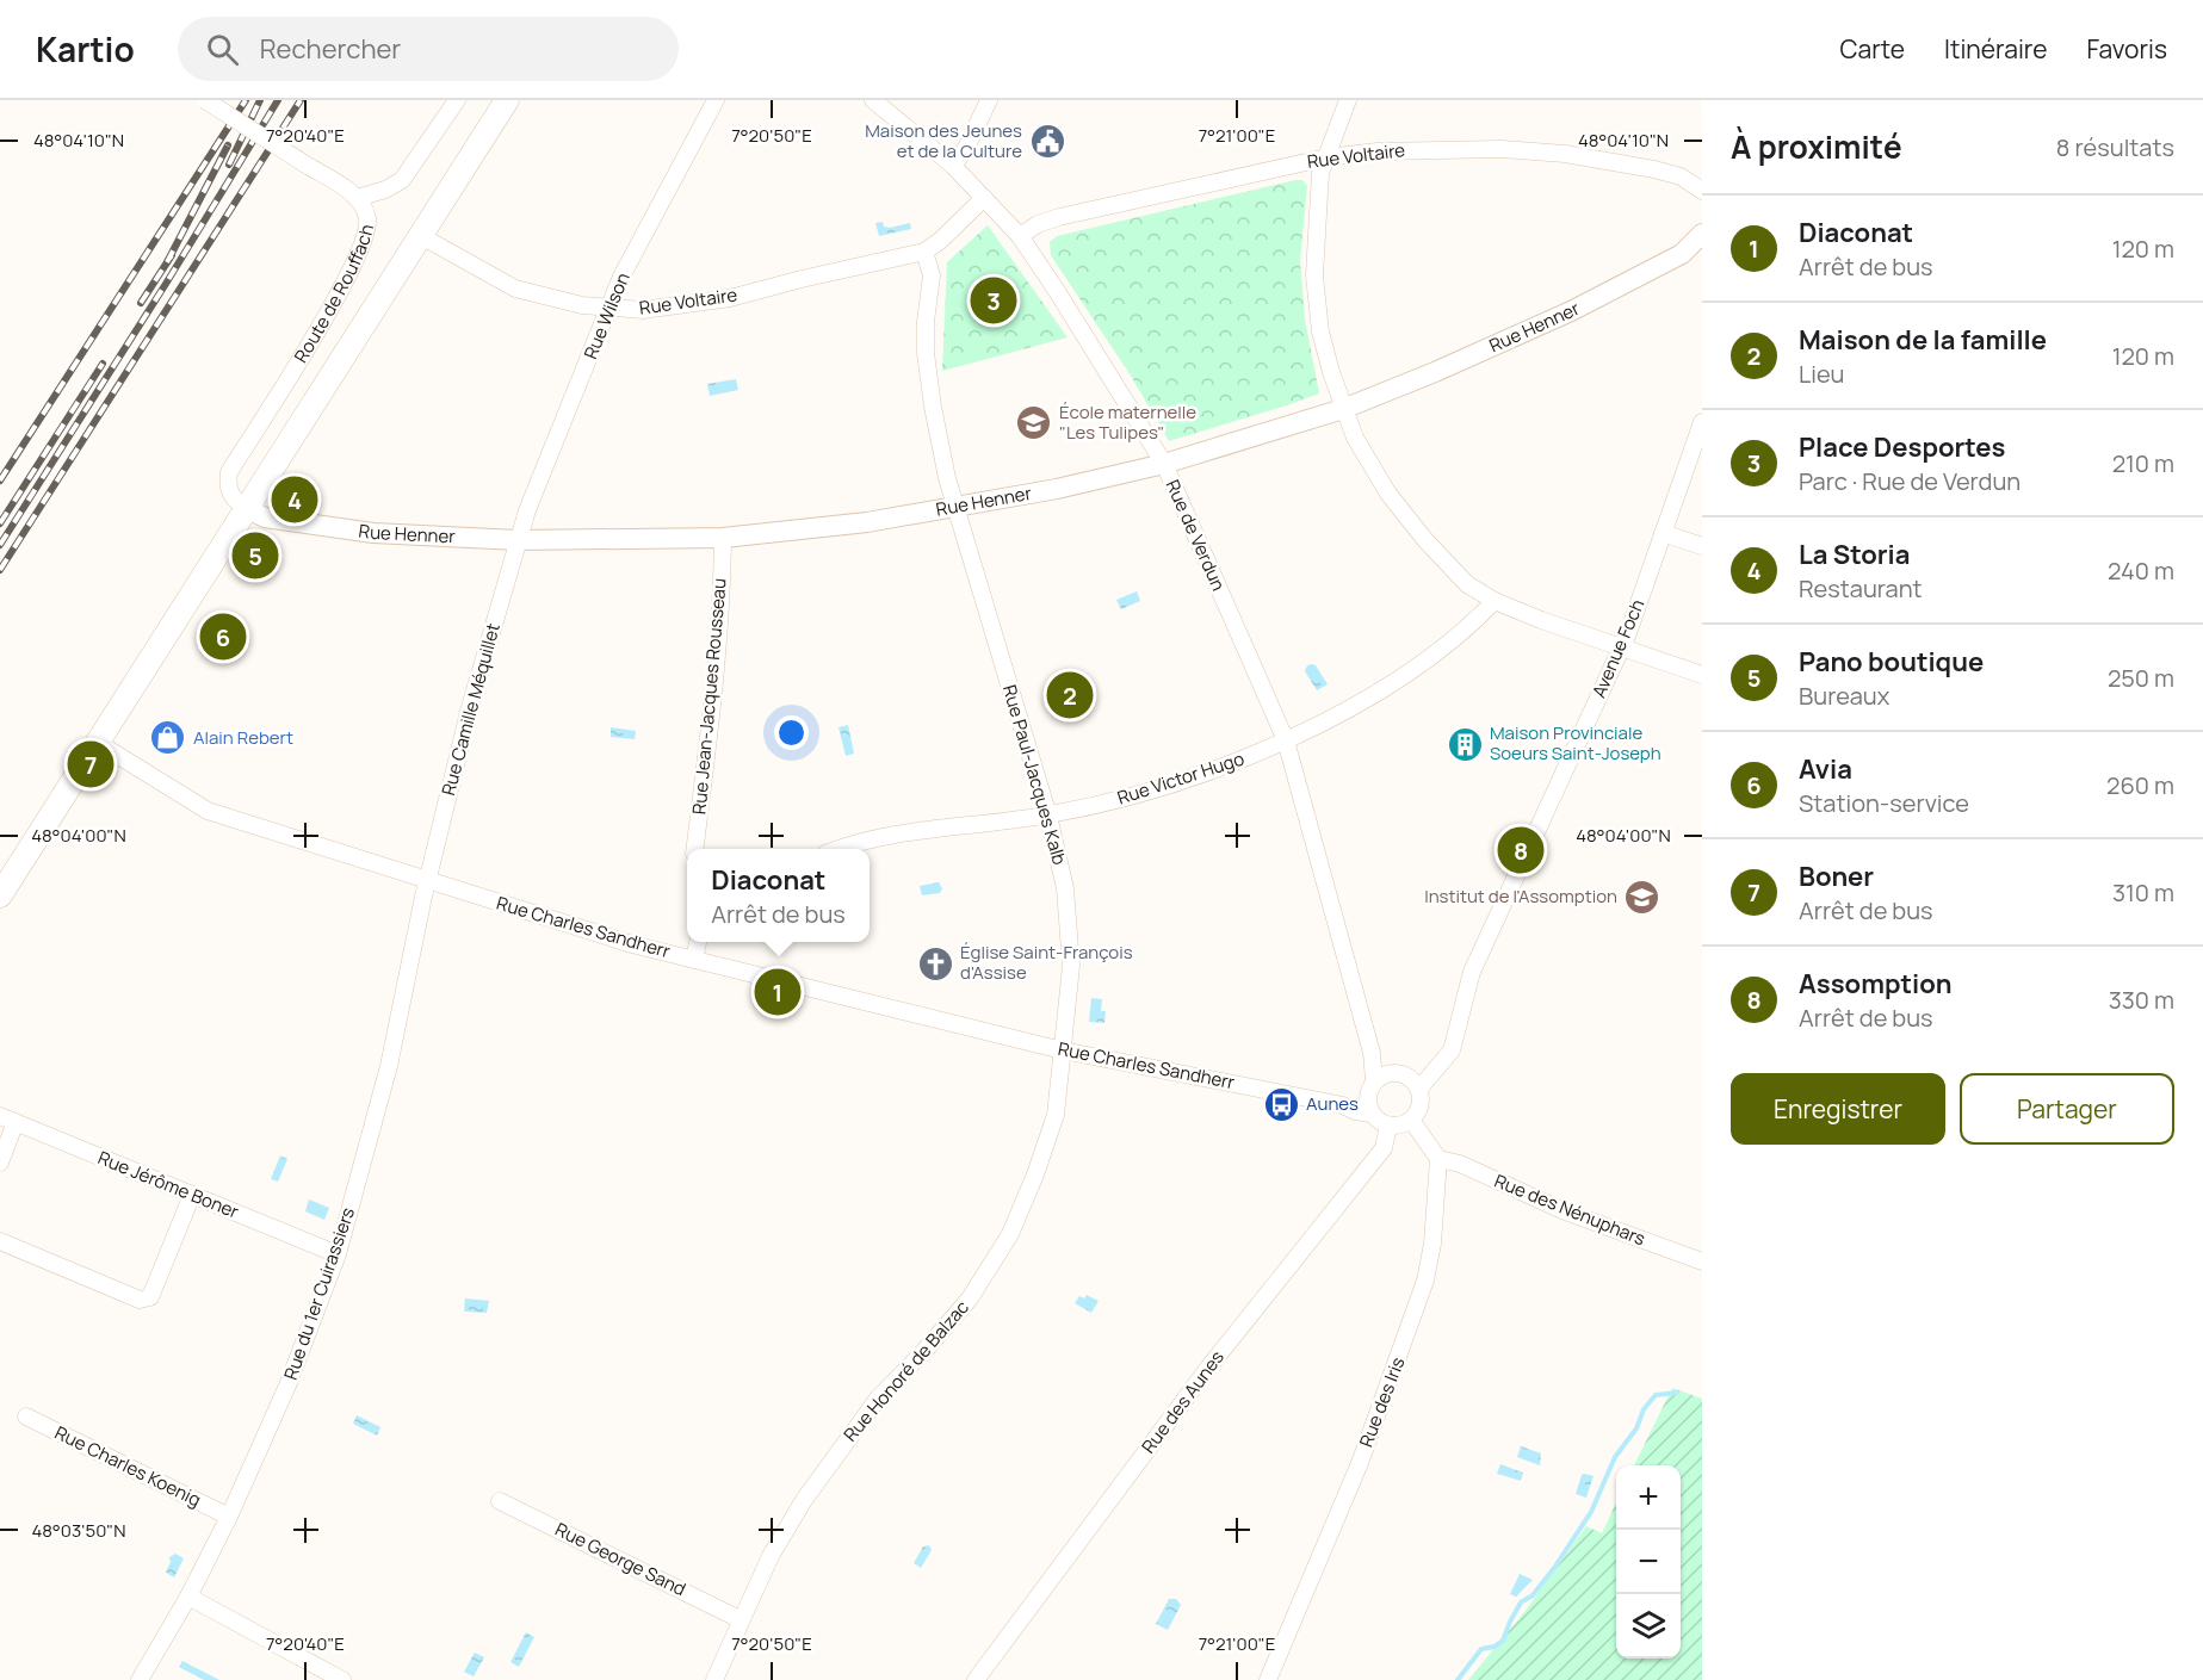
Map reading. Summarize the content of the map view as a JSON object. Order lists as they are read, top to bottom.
{
  "streets": {
    "main road": ["Route de Rouffach"],
    "street": [
      "Rue Voltaire",
      "Rue Wilson",
      "Rue Henner",
      "Rue de Verdun",
      "Avenue Foch",
      "Rue Jean-Jacques Rousseau",
      "Rue Camille Méquillet",
      "Rue Paul-Jacques Kalb",
      "Rue Victor Hugo",
      "Rue Charles Sandherr",
      "Rue Jérôme Boner",
      "Rue des Nénuphars",
      "Rue du 1er Cuirassiers",
      "Rue Honoré de Balzac",
      "Rue des Aunes",
      "Rue des Iris",
      "Rue Charles Koenig",
      "Rue George Sand"
    ]
  },
  "crossings": [
    ["Rue Voltaire", "Route de Rouffach"],
    ["Rue Voltaire", "Rue Wilson"],
    ["Rue Voltaire", "Rue de Verdun"],
    ["Rue Voltaire", "Rue Paul-Jacques Kalb"],
    ["Route de Rouffach", "Rue Henner"],
    ["Route de Rouffach", "Rue Charles Sandherr"],
    ["Rue Wilson", "Rue Henner"],
    ["Rue Wilson", "Rue Camille Méquillet"],
    ["Rue Henner", "Rue de Verdun"],
    ["Rue Henner", "Rue Jean-Jacques Rousseau"],
    ["Rue Henner", "Rue Camille Méquillet"],
    ["Rue Henner", "Rue Paul-Jacques Kalb"],
    ["Rue de Verdun", "Avenue Foch"],
    ["Rue de Verdun", "Rue Victor Hugo"],
    ["Rue de Verdun", "Rue Charles Sandherr"],
    ["Rue de Verdun", "Rue des Aunes"],
    ["Avenue Foch", "Rue Charles Sandherr"],
    ["Avenue Foch", "Rue des Aunes"],
    ["Rue Camille Méquillet", "Rue Charles Sandherr"],
    ["Rue Camille Méquillet", "Rue du 1er Cuirassiers"],
    ["Rue Paul-Jacques Kalb", "Rue Victor Hugo"],
    ["Rue Paul-Jacques Kalb", "Rue Charles Sandherr"],
    ["Rue Paul-Jacques Kalb", "Rue Honoré de Balzac"],
    ["Rue Charles Sandherr", "Rue du 1er Cuirassiers"],
    ["Rue Charles Sandherr", "Rue Honoré de Balzac"],
    ["Rue Charles Sandherr", "Rue des Aunes"],
    ["Rue Jérôme Boner", "Rue du 1er Cuirassiers"],
    ["Rue des Nénuphars", "Rue des Iris"],
    ["Rue du 1er Cuirassiers", "Rue Charles Koenig"],
    ["Rue Honoré de Balzac", "Rue George Sand"]
  ],
  "places": {
    "public building": ["Maison des Jeunes et de la Culture"],
    "school or university": ["École maternelle \"Les Tulipes\"", "Institut de l'Assomption"],
    "shop": ["Alain Rebert"],
    "building": ["Maison Provinciale Soeurs Saint-Joseph"],
    "church": ["Église Saint-François d'Assise"],
    "bus stop": ["Aunes"]
  },
  "page": {
    "header": "Kartio",
    "search": "Rechercher",
    "nav": ["Carte", "Itinéraire", "Favoris"],
    "heading": ["À proximité", "8 résultats"],
    "list": [
      {
        "mark": "1",
        "name": "Diaconat",
        "note": "Arrêt de bus",
        "value": "120 m"
      },
      {
        "mark": "2",
        "name": "Maison de la famille",
        "note": "Lieu",
        "value": "120 m"
      },
      {
        "mark": "3",
        "name": "Place Desportes",
        "note": "Parc · Rue de Verdun",
        "value": "210 m"
      },
      {
        "mark": "4",
        "name": "La Storia",
        "note": "Restaurant",
        "value": "240 m"
      },
      {
        "mark": "5",
        "name": "Pano boutique",
        "note": "Bureaux",
        "value": "250 m"
      },
      {
        "mark": "6",
        "name": "Avia",
        "note": "Station-service",
        "value": "260 m"
      },
      {
        "mark": "7",
        "name": "Boner",
        "note": "Arrêt de bus",
        "value": "310 m"
      },
      {
        "mark": "8",
        "name": "Assomption",
        "note": "Arrêt de bus",
        "value": "330 m"
      }
    ],
    "pins": [
      "3",
      "4",
      "5",
      "6",
      "2",
      "7",
      "8",
      "1"
    ],
    "popup": ["Diaconat", "Arrêt de bus"],
    "buttons": ["Enregistrer", "Partager"],
    "map_buttons": ["+", "−"]
  },
  "coordinates": [
    "7°20'40\"E",
    "7°20'50\"E",
    "7°21'00\"E",
    "48°04'10\"N",
    "48°04'00\"N",
    "48°03'50\"N"
  ]
}
